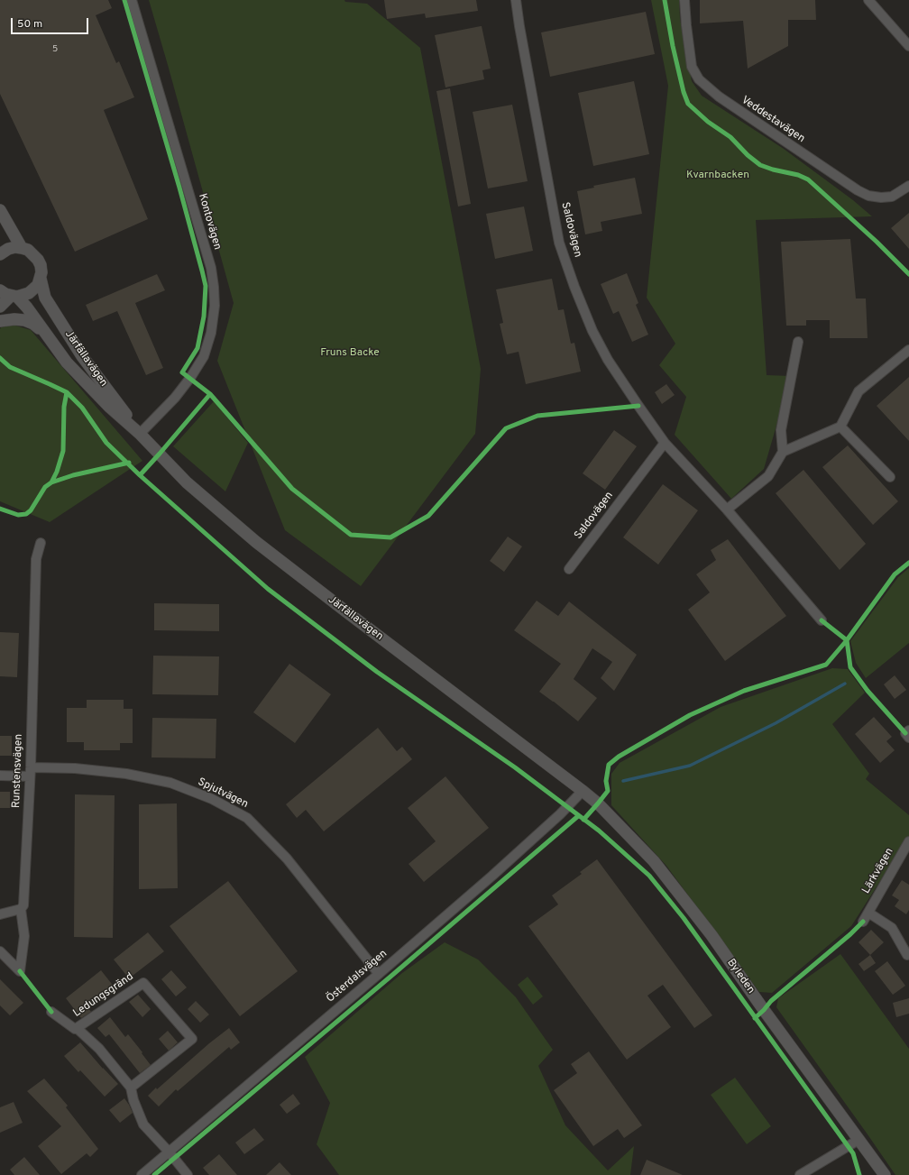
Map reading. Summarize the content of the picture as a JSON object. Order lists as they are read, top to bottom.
{
  "streets": {
    "street": [
      "Veddestavägen",
      "Kontovägen",
      "Saldovägen",
      "Järfällavägen",
      "Runstensvägen",
      "Spjutvägen",
      "Lärkvägen",
      "Österdalsvägen",
      "Byleden",
      "Ledungsgränd"
    ]
  },
  "crossings": [
    ["Kontovägen", "Järfällavägen"],
    ["Järfällavägen", "Österdalsvägen"],
    ["Järfällavägen", "Byleden"],
    ["Runstensvägen", "Spjutvägen"],
    ["Spjutvägen", "Österdalsvägen"],
    ["Österdalsvägen", "Byleden"]
  ],
  "parks": ["Kvarnbacken", "Fruns Backe"],
  "house_numbers": ["5"],
  "scale_bar": "50 m"
}
